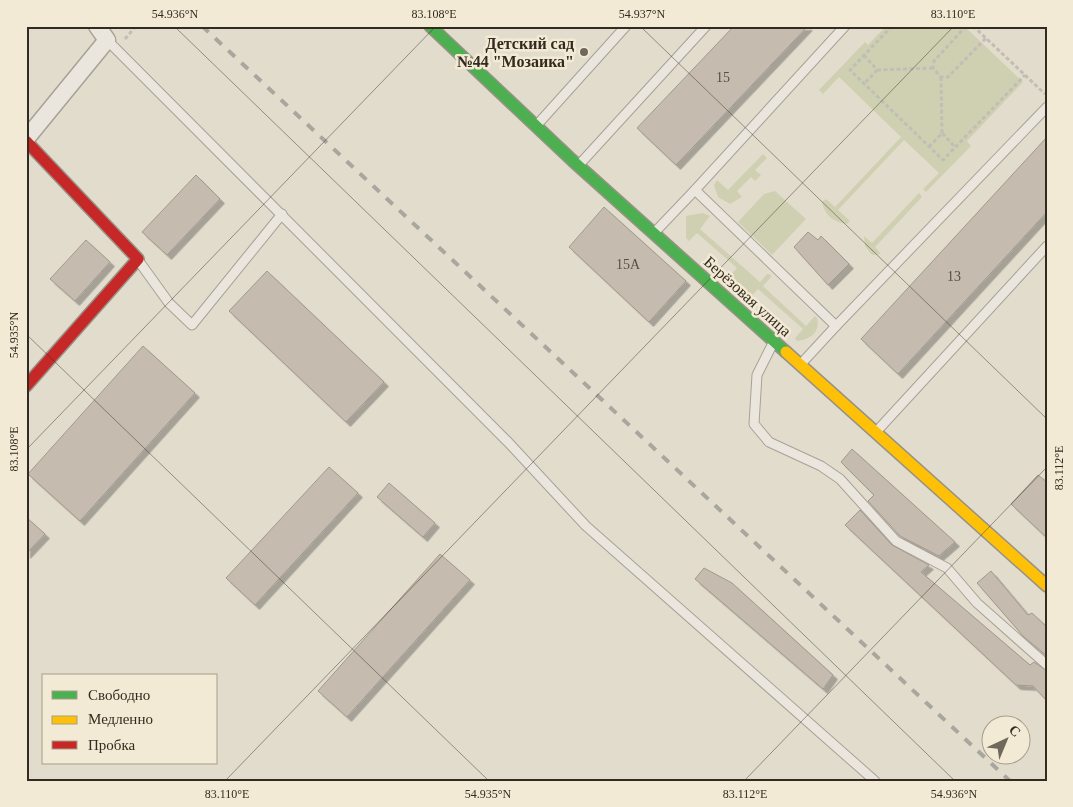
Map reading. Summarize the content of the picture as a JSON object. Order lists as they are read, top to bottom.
{
  "streets": {
    "street": ["Берёзовая улица"]
  },
  "places": ["Детский сад №44 \"Мозаика\""],
  "house_numbers": ["15", "15А", "13"],
  "legend": ["Свободно", "Медленно", "Пробка"],
  "north": "top right",
  "coordinates": [
    "54.936°N",
    "83.108°E",
    "54.937°N",
    "83.110°E",
    "54.935°N",
    "83.112°E"
  ]
}
